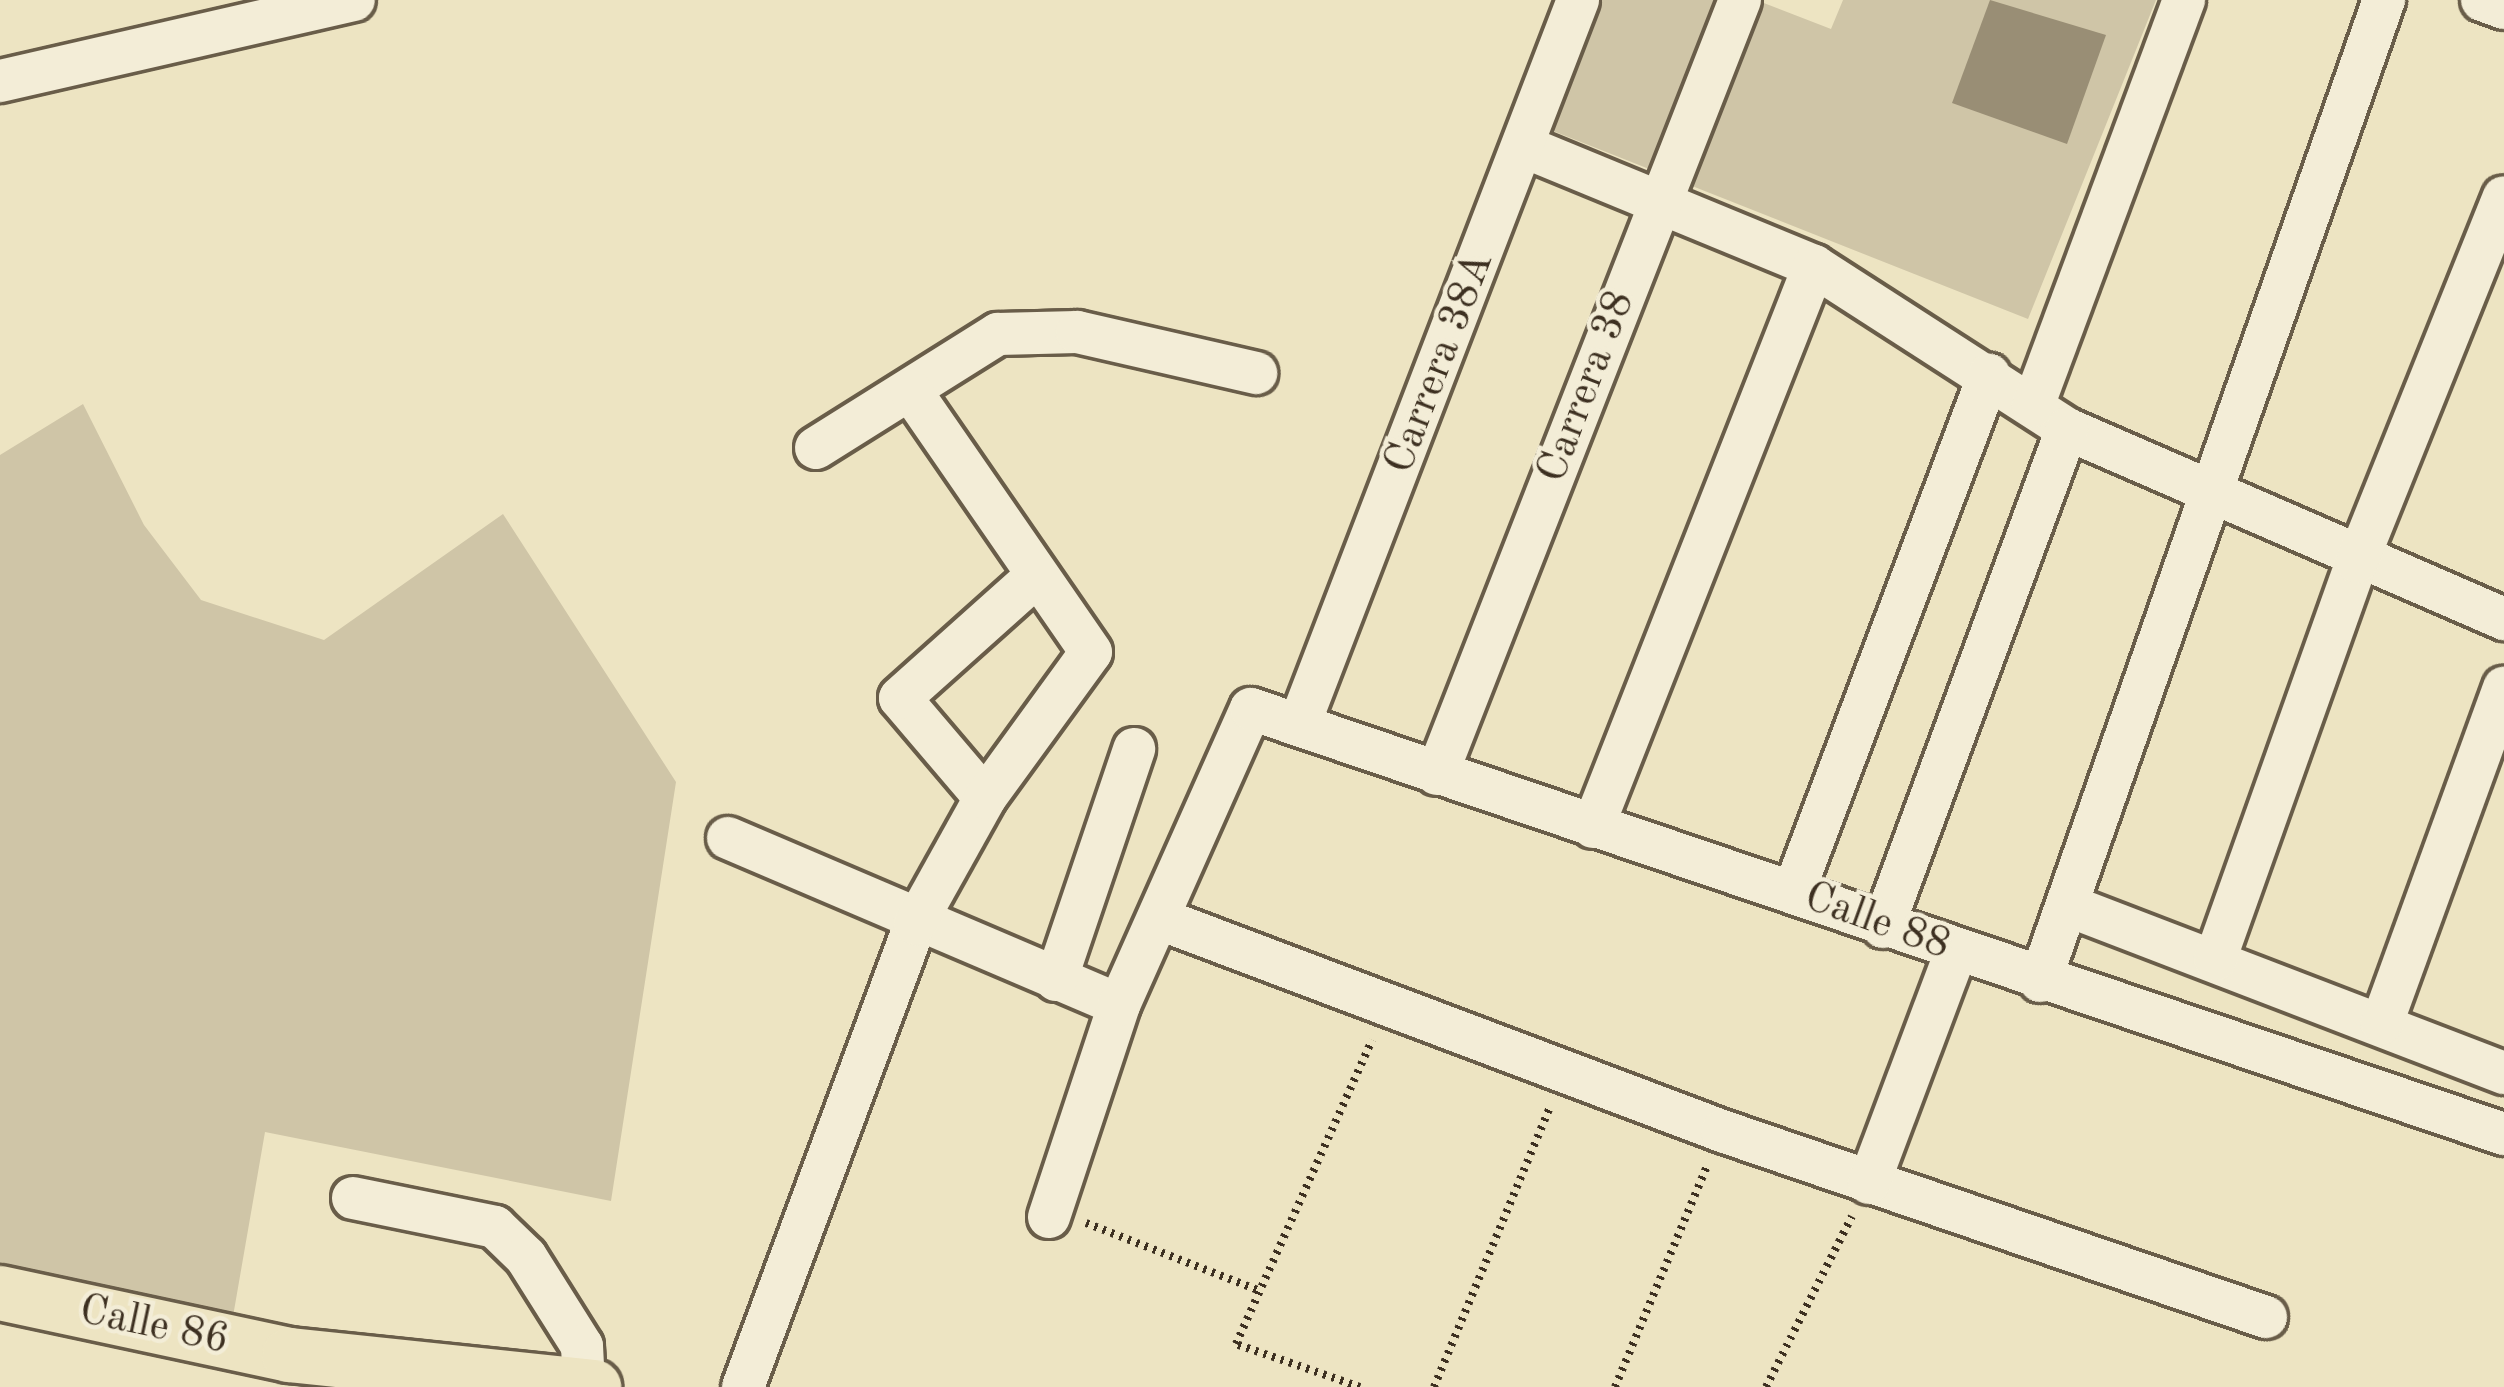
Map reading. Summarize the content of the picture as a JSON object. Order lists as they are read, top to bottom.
{
  "streets": {
    "main road": ["Calle 86"],
    "street": ["Carrera 38A", "Carrera 38", "Calle 88"]
  },
  "crossings": [
    ["Carrera 38A", "Calle 88"],
    ["Carrera 38", "Calle 88"]
  ]
}
